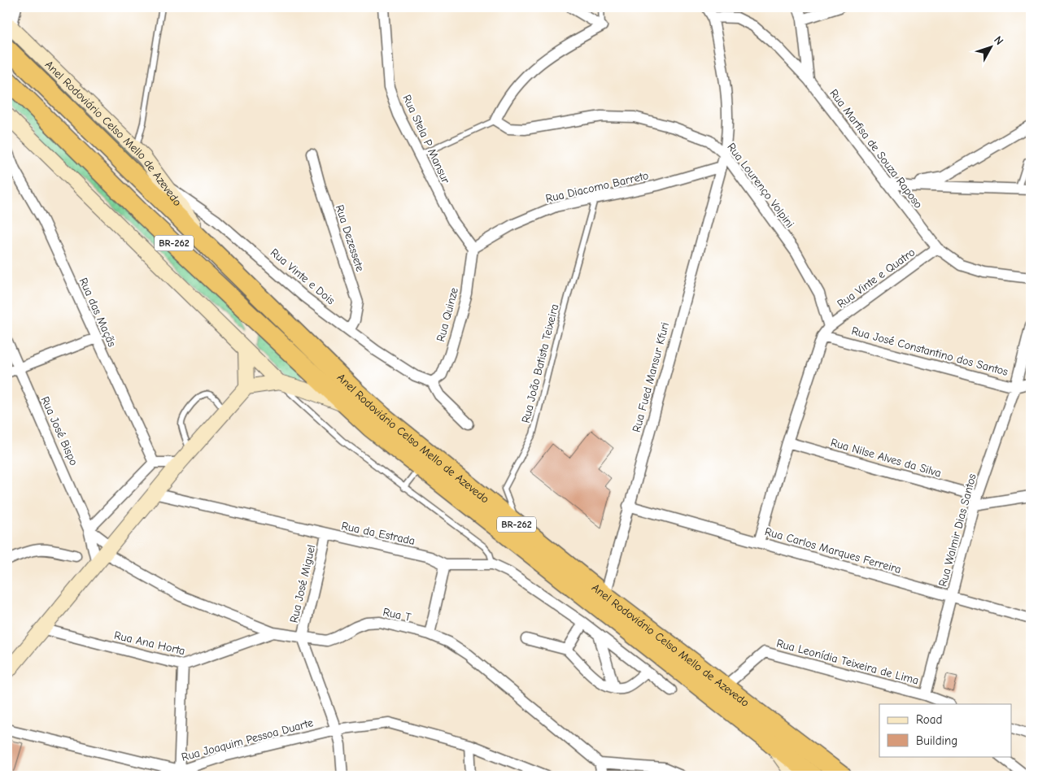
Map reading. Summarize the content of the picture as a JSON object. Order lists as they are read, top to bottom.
{
  "streets": {
    "highway": ["Anel Rodoviário Celso Mello de Azevedo", "BR-262"],
    "street": [
      "Rua Stela P Mansur",
      "Rua Marfisa de Souza Raposo",
      "Rua Lourenço Volpini",
      "Rua Diacomo Barreto",
      "Rua Dezessete",
      "Rua Vinte e Dois",
      "Rua Vinte e Quatro",
      "Rua das Maçãs",
      "Rua Quinze",
      "Rua José Constantino dos Santos",
      "Rua Fued Mansur Kfuri",
      "Rua José Bispo",
      "Rua Nilse Alves da Silva",
      "Rua Walmir Dias Santos",
      "Rua da Estrada",
      "Rua Carlos Marques Ferreira",
      "Rua José Miguel",
      "Rua T",
      "Rua Ana Horta",
      "Rua Leonídia Teixeira de Lima",
      "Rua Joaquim Pessoa Duarte"
    ],
    "lane": ["Rua João Batista Teixeira"]
  },
  "crossings": [
    ["Anel Rodoviário Celso Mello de Azevedo", "Rua Vinte e Dois"],
    ["Anel Rodoviário Celso Mello de Azevedo", "Rua João Batista Teixeira"],
    ["Anel Rodoviário Celso Mello de Azevedo", "Rua Fued Mansur Kfuri"],
    ["Anel Rodoviário Celso Mello de Azevedo", "Rua Leonídia Teixeira de Lima"],
    ["Rua Stela P Mansur", "Rua Diacomo Barreto"],
    ["Rua Stela P Mansur", "Rua Quinze"],
    ["Rua Marfisa de Souza Raposo", "Rua Vinte e Quatro"],
    ["Rua Lourenço Volpini", "Rua Vinte e Quatro"],
    ["Rua Diacomo Barreto", "Rua Quinze"],
    ["Rua Diacomo Barreto", "Rua João Batista Teixeira"],
    ["Rua Diacomo Barreto", "Rua Fued Mansur Kfuri"],
    ["Rua Dezessete", "Rua Vinte e Dois"],
    ["Rua Vinte e Dois", "Rua Quinze"],
    ["Rua José Constantino dos Santos", "Rua Walmir Dias Santos"],
    ["Rua Fued Mansur Kfuri", "Rua Carlos Marques Ferreira"],
    ["Rua José Bispo", "Rua T"],
    ["Rua Nilse Alves da Silva", "Rua Walmir Dias Santos"],
    ["Rua Walmir Dias Santos", "Rua Carlos Marques Ferreira"],
    ["Rua Walmir Dias Santos", "Rua Leonídia Teixeira de Lima"],
    ["Rua da Estrada", "Rua José Miguel"],
    ["Rua José Miguel", "Rua T"],
    ["Rua T", "Rua Ana Horta"]
  ],
  "legend": ["Road", "Building"],
  "north": "top right"
}
